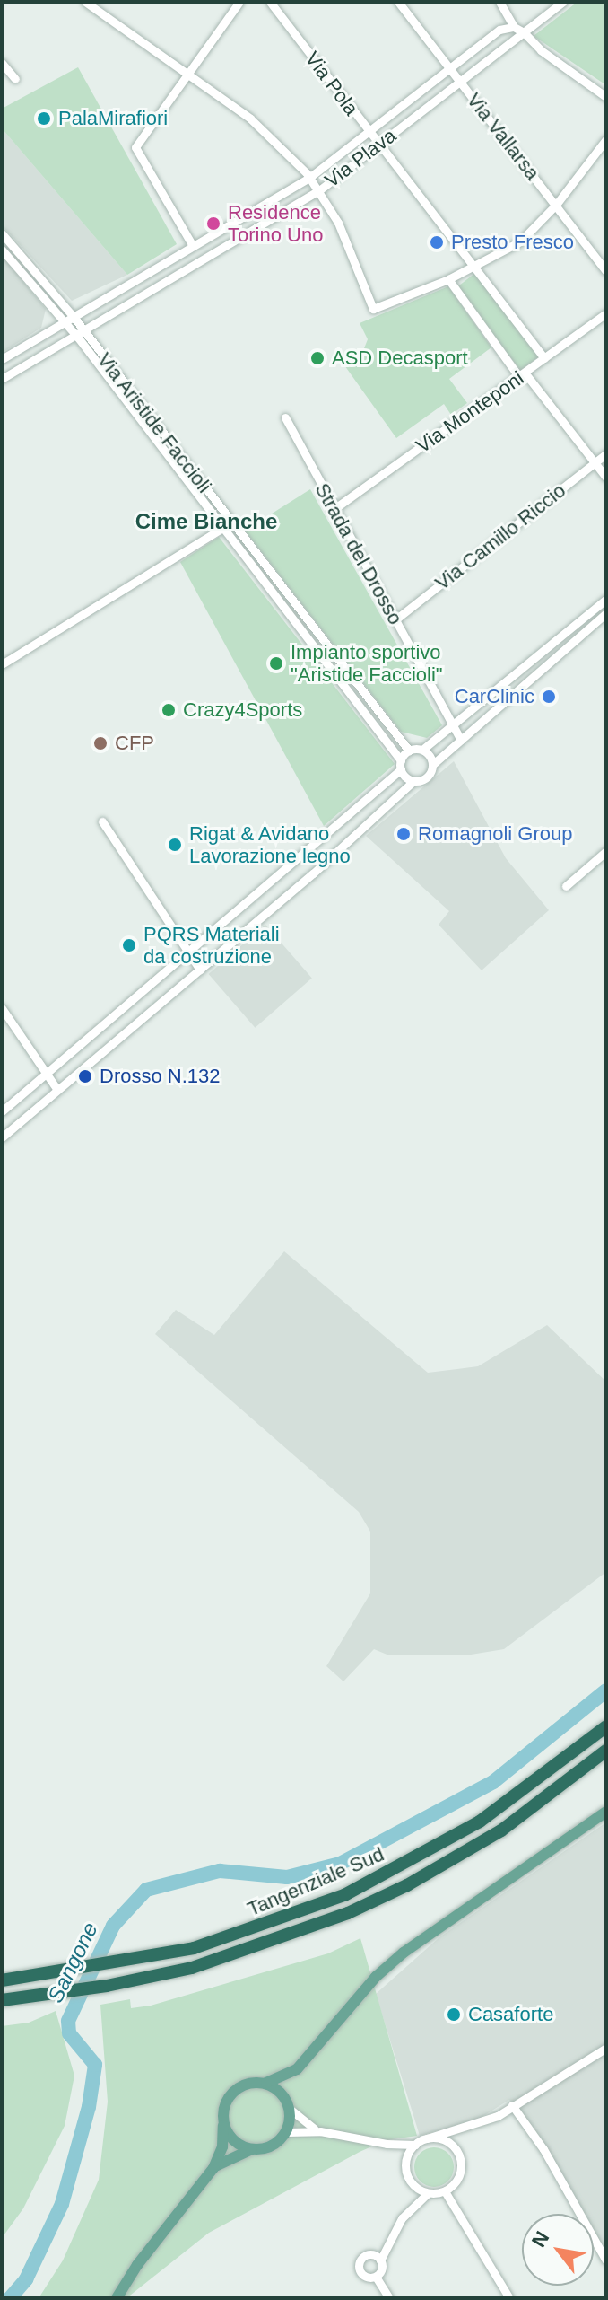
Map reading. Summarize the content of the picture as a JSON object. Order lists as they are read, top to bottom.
{
  "streets": {
    "highway": ["Tangenziale Sud"],
    "street": [
      "Via Pola",
      "Via Vallarsa",
      "Via Plava",
      "Via Monteponi",
      "Via Aristide Faccioli",
      "Via Camillo Riccio",
      "Strada del Drosso"
    ]
  },
  "crossings": [
    ["Via Pola", "Via Plava"],
    ["Via Pola", "Via Monteponi"],
    ["Via Vallarsa", "Via Plava"],
    ["Via Plava", "Via Aristide Faccioli"],
    ["Via Monteponi", "Strada del Drosso"],
    ["Via Camillo Riccio", "Strada del Drosso"]
  ],
  "districts": ["Cime Bianche"],
  "water": ["Sangone"],
  "places": [
    "PalaMirafiori",
    "Residence Torino Uno",
    "Presto Fresco",
    "ASD Decasport",
    "Impianto sportivo \"Aristide Faccioli\"",
    "CarClinic",
    "Crazy4Sports",
    "CFP",
    "Romagnoli Group",
    "Rigat & Avidano Lavorazione legno",
    "PQRS Materiali da costruzione",
    "Drosso N.132",
    "Casaforte"
  ],
  "north": "top left"
}
